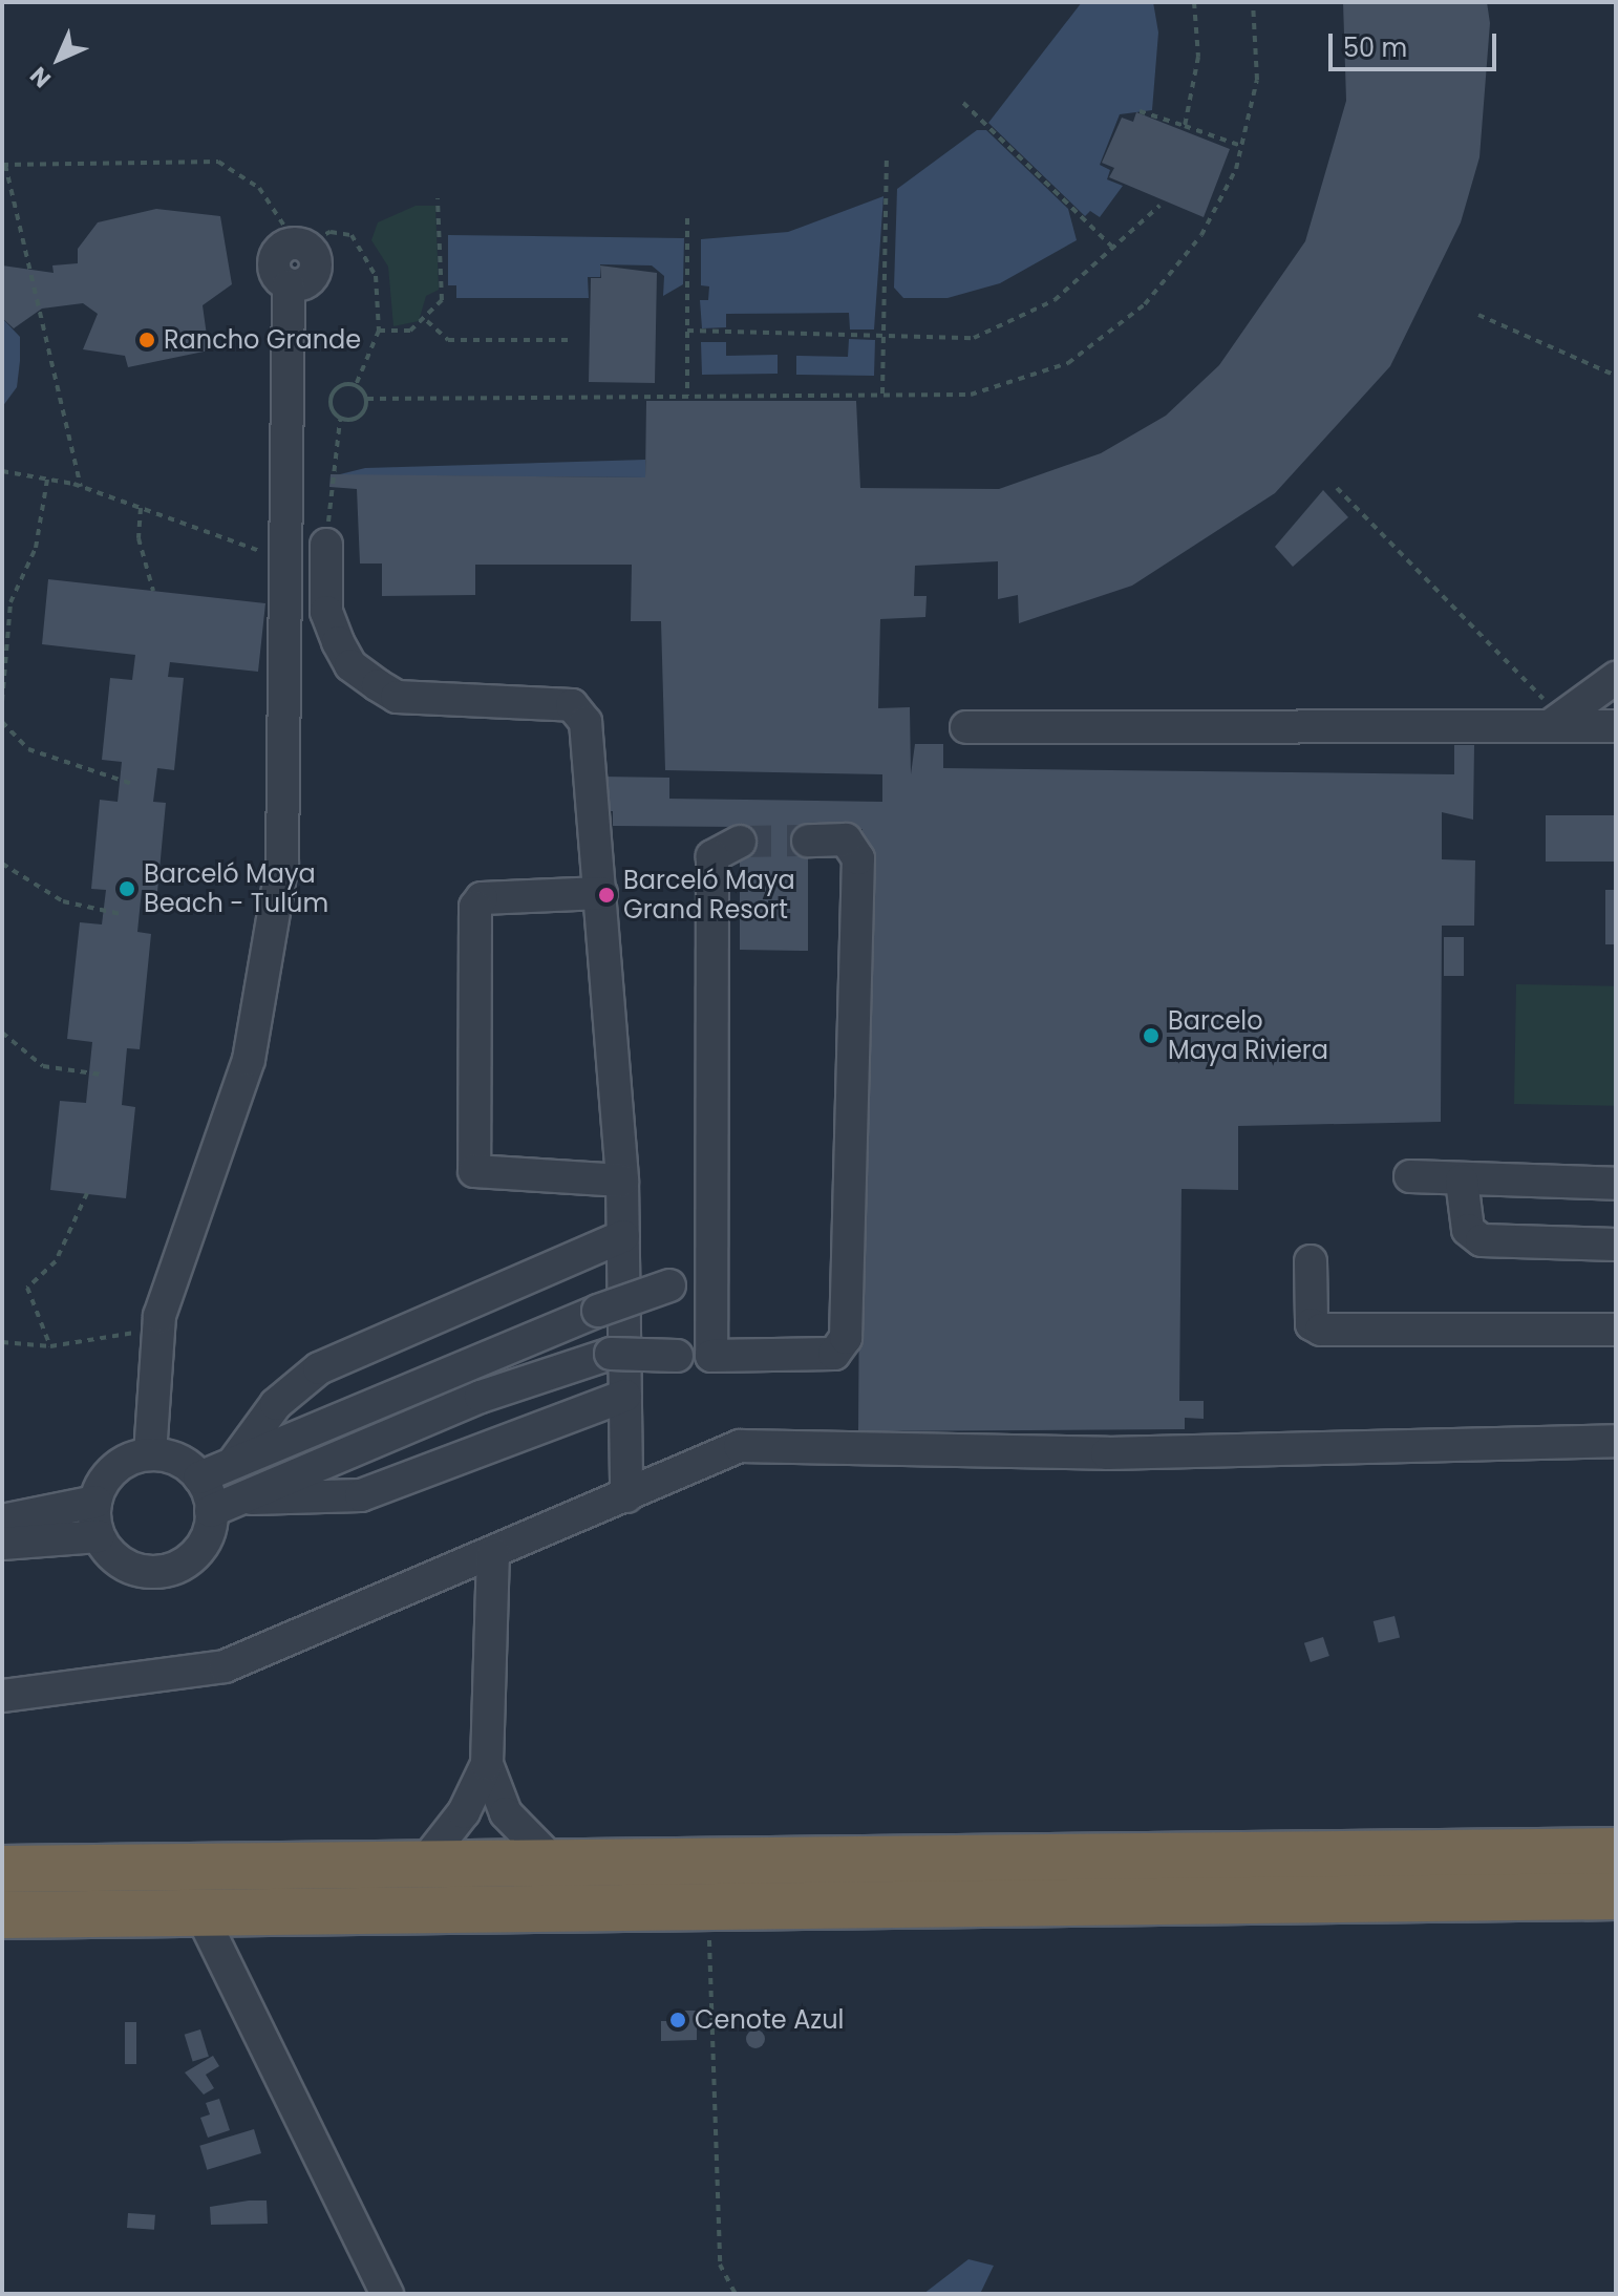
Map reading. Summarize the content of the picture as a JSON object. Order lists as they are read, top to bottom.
{
  "places": [
    "Rancho Grande",
    "Barceló Maya Beach - Tulúm",
    "Barceló Maya Grand Resort",
    "Barcelo Maya Riviera",
    "Cenote Azul"
  ],
  "scale_bar": "50 m",
  "north": "bottom left"
}
